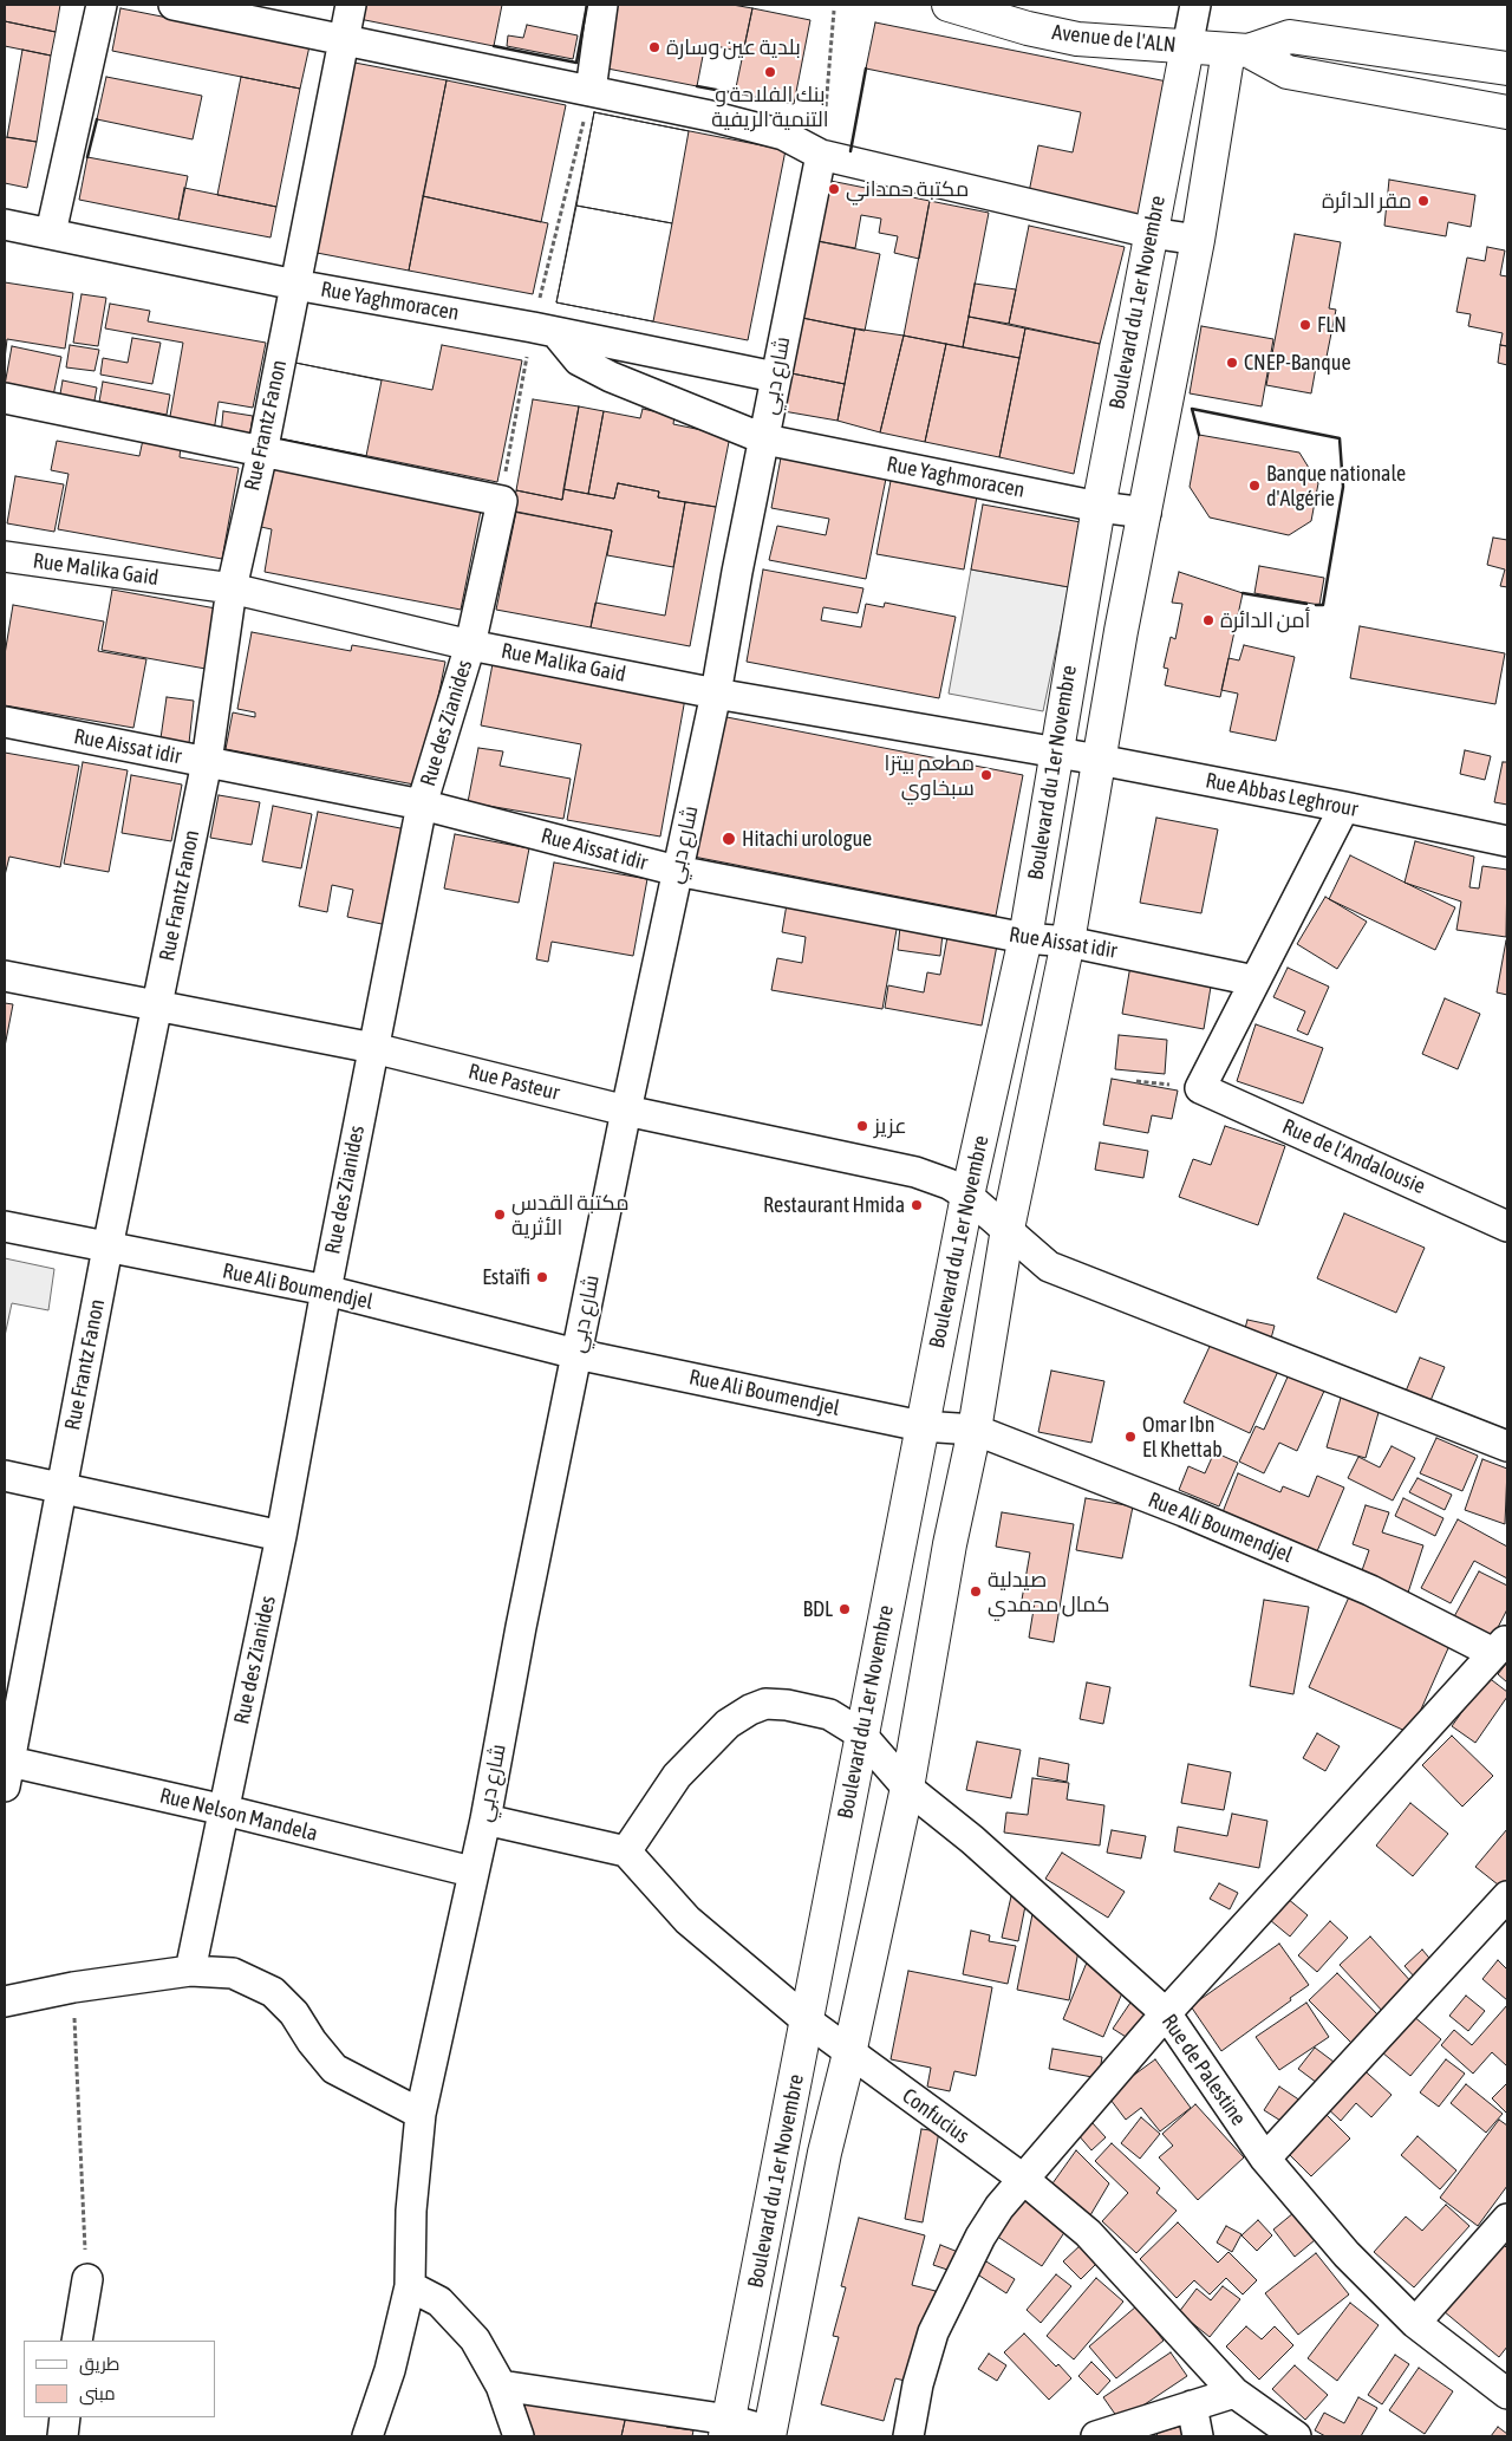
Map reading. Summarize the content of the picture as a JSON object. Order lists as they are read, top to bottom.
{
  "streets": {
    "main road": ["Avenue de l'ALN", "Boulevard du 1er Novembre"],
    "street": [
      "Rue Yaghmoracen",
      "شارع دبي",
      "Rue Frantz Fanon",
      "Rue Malika Gaid",
      "Rue des Zianides",
      "Rue Aissat idir",
      "Rue Abbas Leghrour",
      "Rue Pasteur",
      "Rue de l'Andalousie",
      "Rue Ali Boumendjel",
      "Rue Nelson Mandela",
      "Rue de Palestine",
      "Confucius"
    ]
  },
  "crossings": [
    ["Avenue de l'ALN", "Boulevard du 1er Novembre"],
    ["Rue Yaghmoracen", "Boulevard du 1er Novembre"],
    ["Rue Yaghmoracen", "شارع دبي"],
    ["Rue Yaghmoracen", "Rue Frantz Fanon"],
    ["Boulevard du 1er Novembre", "Rue Malika Gaid"],
    ["Boulevard du 1er Novembre", "Rue Aissat idir"],
    ["Boulevard du 1er Novembre", "Rue Abbas Leghrour"],
    ["Boulevard du 1er Novembre", "Rue Pasteur"],
    ["Boulevard du 1er Novembre", "Rue Ali Boumendjel"],
    ["Boulevard du 1er Novembre", "Rue de Palestine"],
    ["Boulevard du 1er Novembre", "Confucius"],
    ["شارع دبي", "Rue Malika Gaid"],
    ["شارع دبي", "Rue Aissat idir"],
    ["شارع دبي", "Rue Pasteur"],
    ["شارع دبي", "Rue Ali Boumendjel"],
    ["شارع دبي", "Rue Nelson Mandela"],
    ["Rue Frantz Fanon", "Rue Malika Gaid"],
    ["Rue Frantz Fanon", "Rue Aissat idir"],
    ["Rue Frantz Fanon", "Rue Pasteur"],
    ["Rue Frantz Fanon", "Rue Ali Boumendjel"],
    ["Rue Frantz Fanon", "Rue Nelson Mandela"],
    ["Rue Malika Gaid", "Rue des Zianides"],
    ["Rue Malika Gaid", "Rue Abbas Leghrour"],
    ["Rue des Zianides", "Rue Aissat idir"],
    ["Rue des Zianides", "Rue Pasteur"],
    ["Rue des Zianides", "Rue Ali Boumendjel"],
    ["Rue des Zianides", "Rue Nelson Mandela"],
    ["Rue Aissat idir", "Rue de l'Andalousie"],
    ["Rue de Palestine", "Confucius"]
  ],
  "places": [
    "بلدية عين وسارة",
    "بنك الفلاحة و التنمية الريفية",
    "مكتبة حمداني",
    "مقر الدائرة",
    "FLN",
    "CNEP-Banque",
    "Banque nationale d'Algérie",
    "أمن الدائرة",
    "مطعم بيتزا سبخاوي",
    "Hitachi urologue",
    "عزيز",
    "Restaurant Hmida",
    "مكتبة القدس الأثرية",
    "Estaïfi",
    "Omar Ibn El Khettab",
    "صيدلية كمال محمدي",
    "BDL"
  ],
  "legend": ["طريق", "مبنى"]
}
